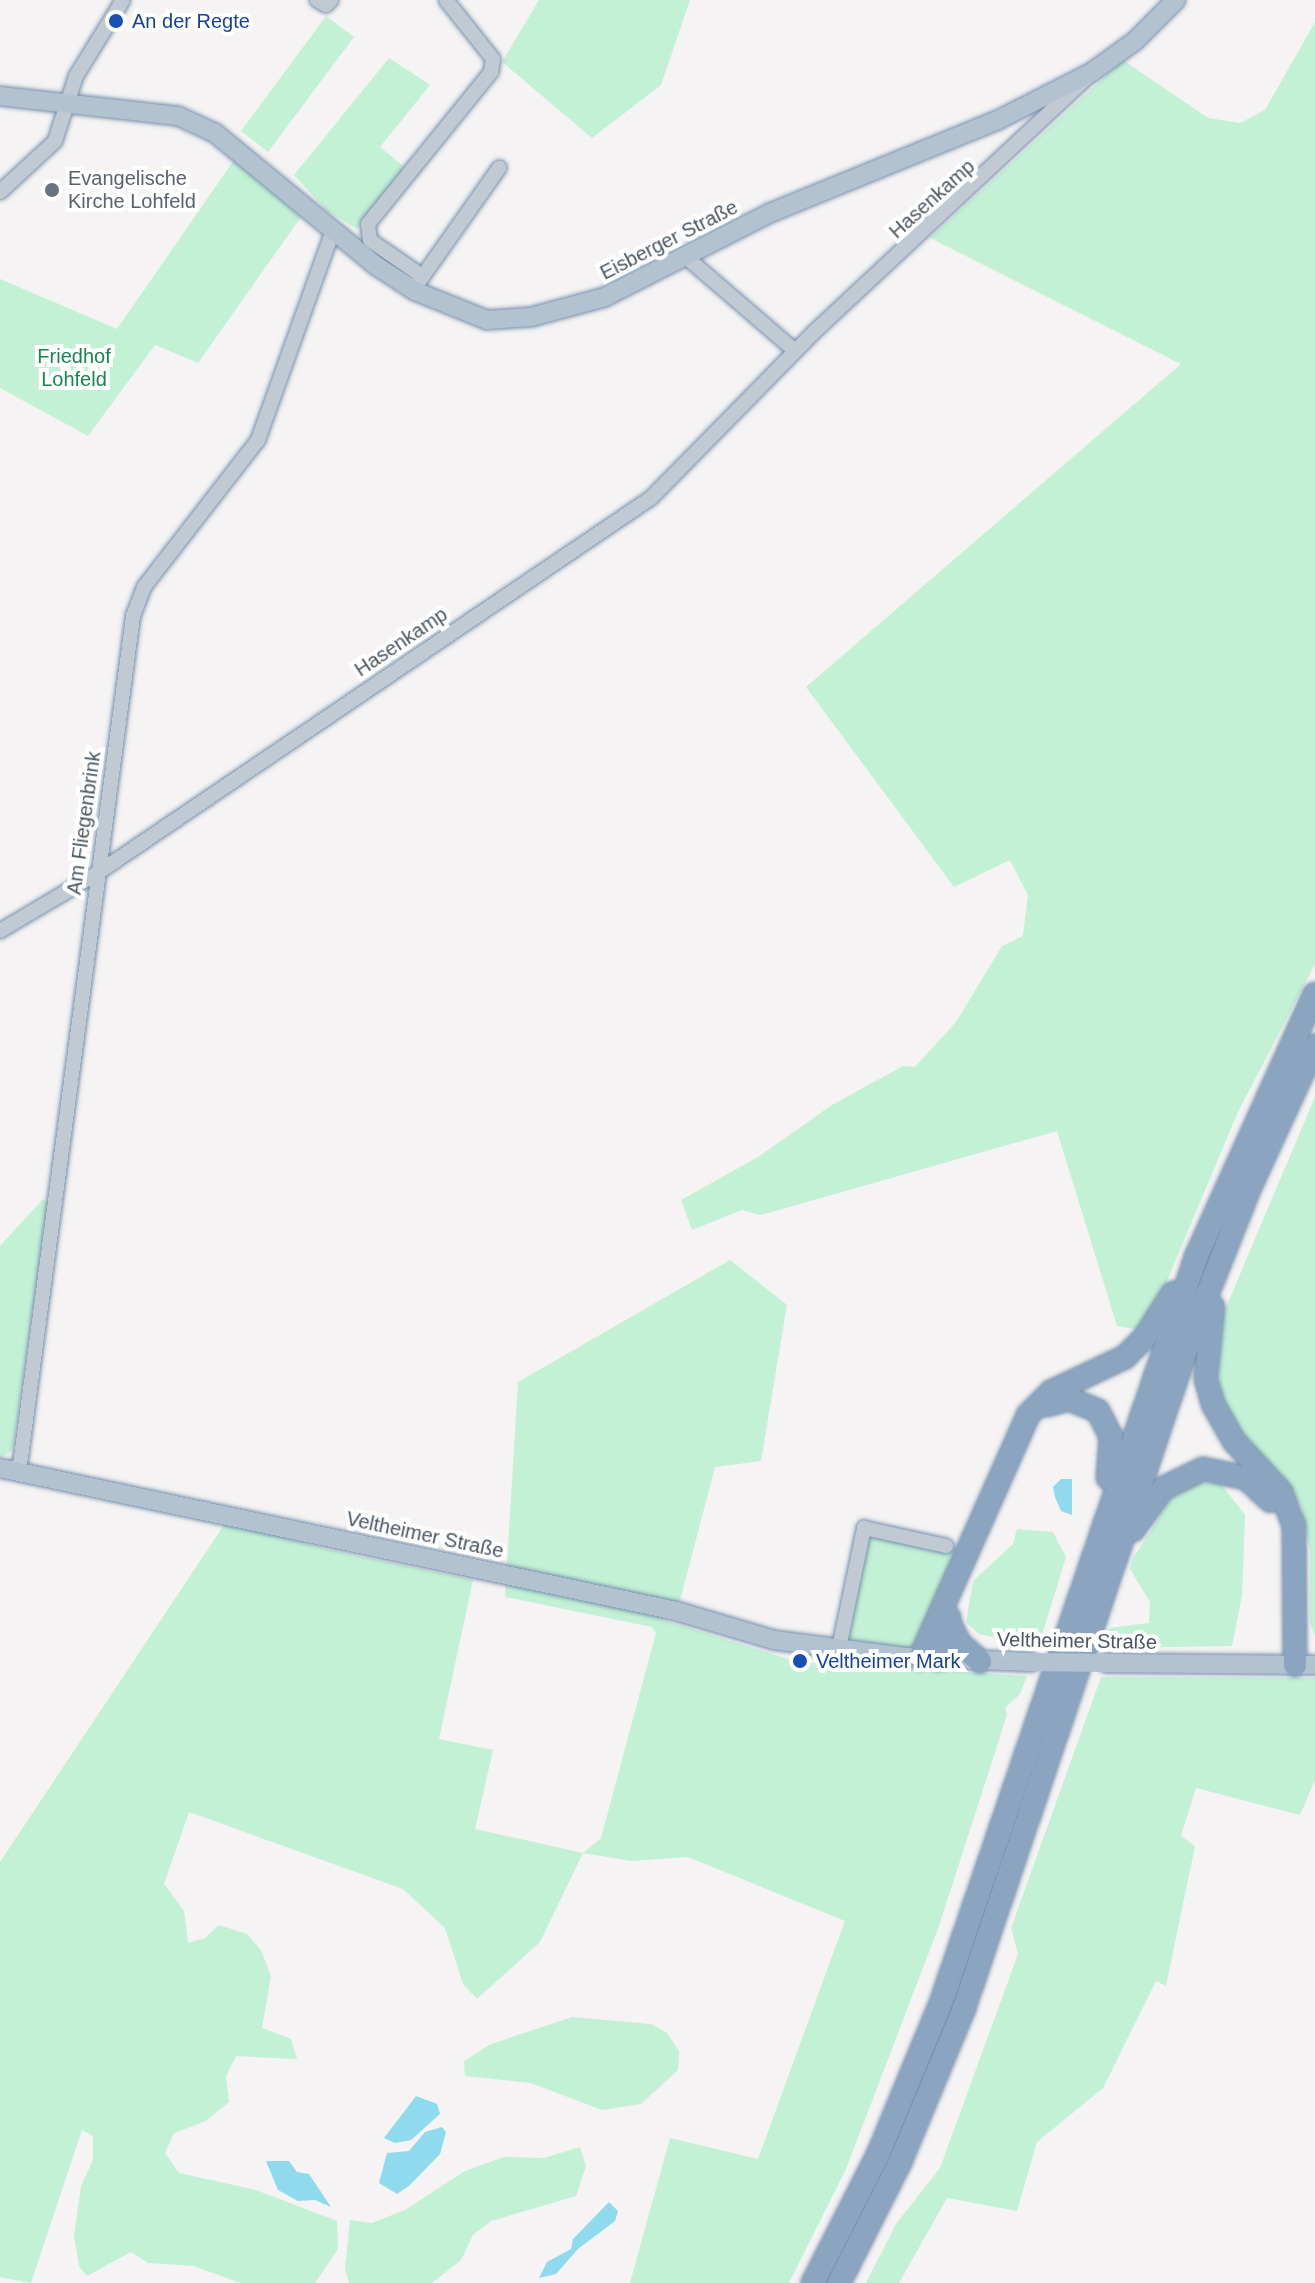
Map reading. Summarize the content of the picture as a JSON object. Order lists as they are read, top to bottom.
{
  "streets": {
    "main road": ["Eisberger Straße", "Veltheimer Straße"],
    "street": ["Hasenkamp", "Am Fliegenbrink"]
  },
  "crossings": [
    ["Hasenkamp", "Eisberger Straße"],
    ["Hasenkamp", "Am Fliegenbrink"],
    ["Eisberger Straße", "Am Fliegenbrink"],
    ["Am Fliegenbrink", "Veltheimer Straße"]
  ],
  "parks": ["Friedhof Lohfeld"],
  "places": ["An der Regte", "Evangelische Kirche Lohfeld", "Veltheimer Mark"]
}
